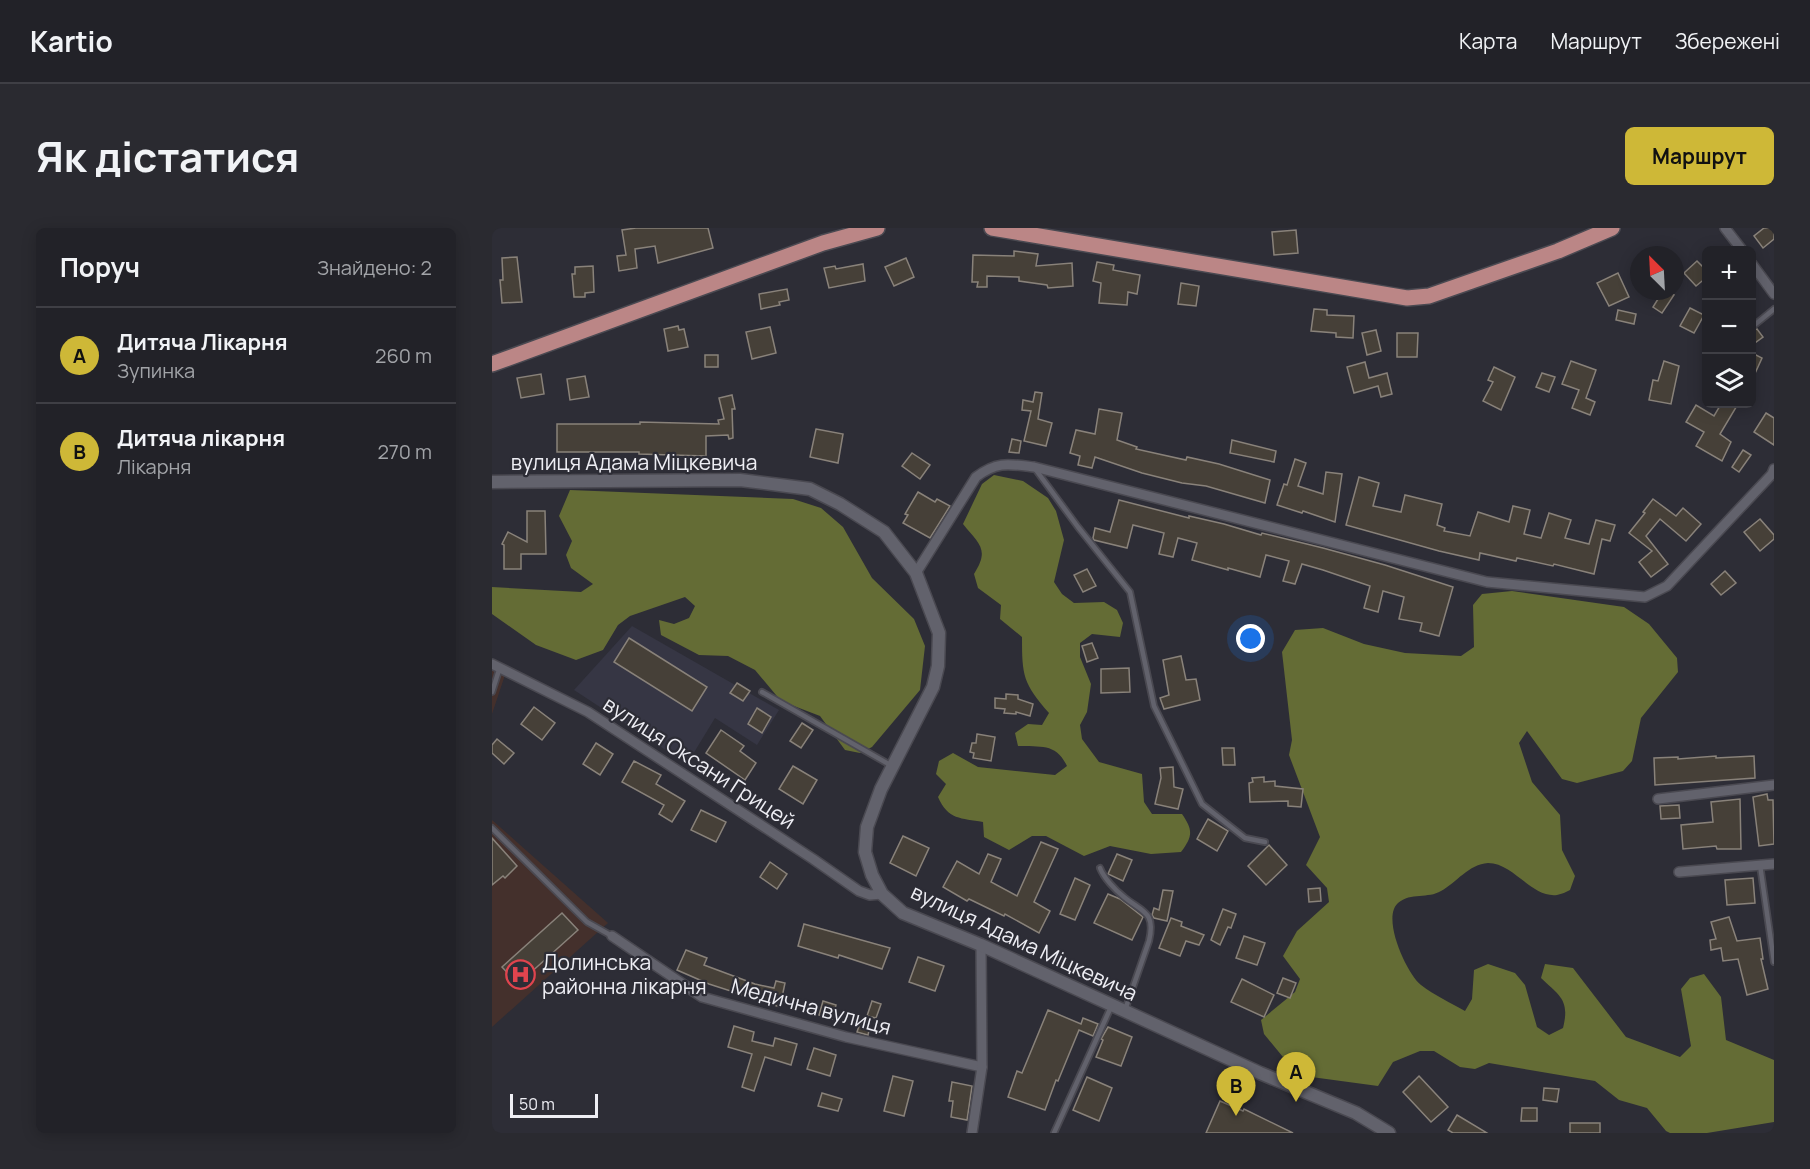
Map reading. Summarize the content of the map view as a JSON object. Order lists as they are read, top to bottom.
{
  "streets": {
    "street": ["вулиця Адама Міцкевича", "вулиця Оксани Грицей", "Медична вулиця"]
  },
  "crossings": [
    ["вулиця Адама Міцкевича", "вулиця Оксани Грицей"]
  ],
  "places": {
    "hospital": ["Долинська районна лікарня"]
  },
  "scale_bar": "50 m",
  "north": "top left",
  "page": {
    "header": "Kartio",
    "nav": ["Карта", "Маршрут", "Збережені"],
    "title": "Як дістатися",
    "buttons": "Маршрут",
    "heading": ["Поруч", "Знайдено: 2"],
    "map_buttons": ["+", "−"],
    "list": [
      {
        "mark": "A",
        "name": "Дитяча Лікарня",
        "note": "Зупинка",
        "value": "260 m"
      },
      {
        "mark": "B",
        "name": "Дитяча лікарня",
        "note": "Лікарня",
        "value": "270 m"
      }
    ],
    "pins": ["A", "B"],
    "scale": "50 m"
  }
}
